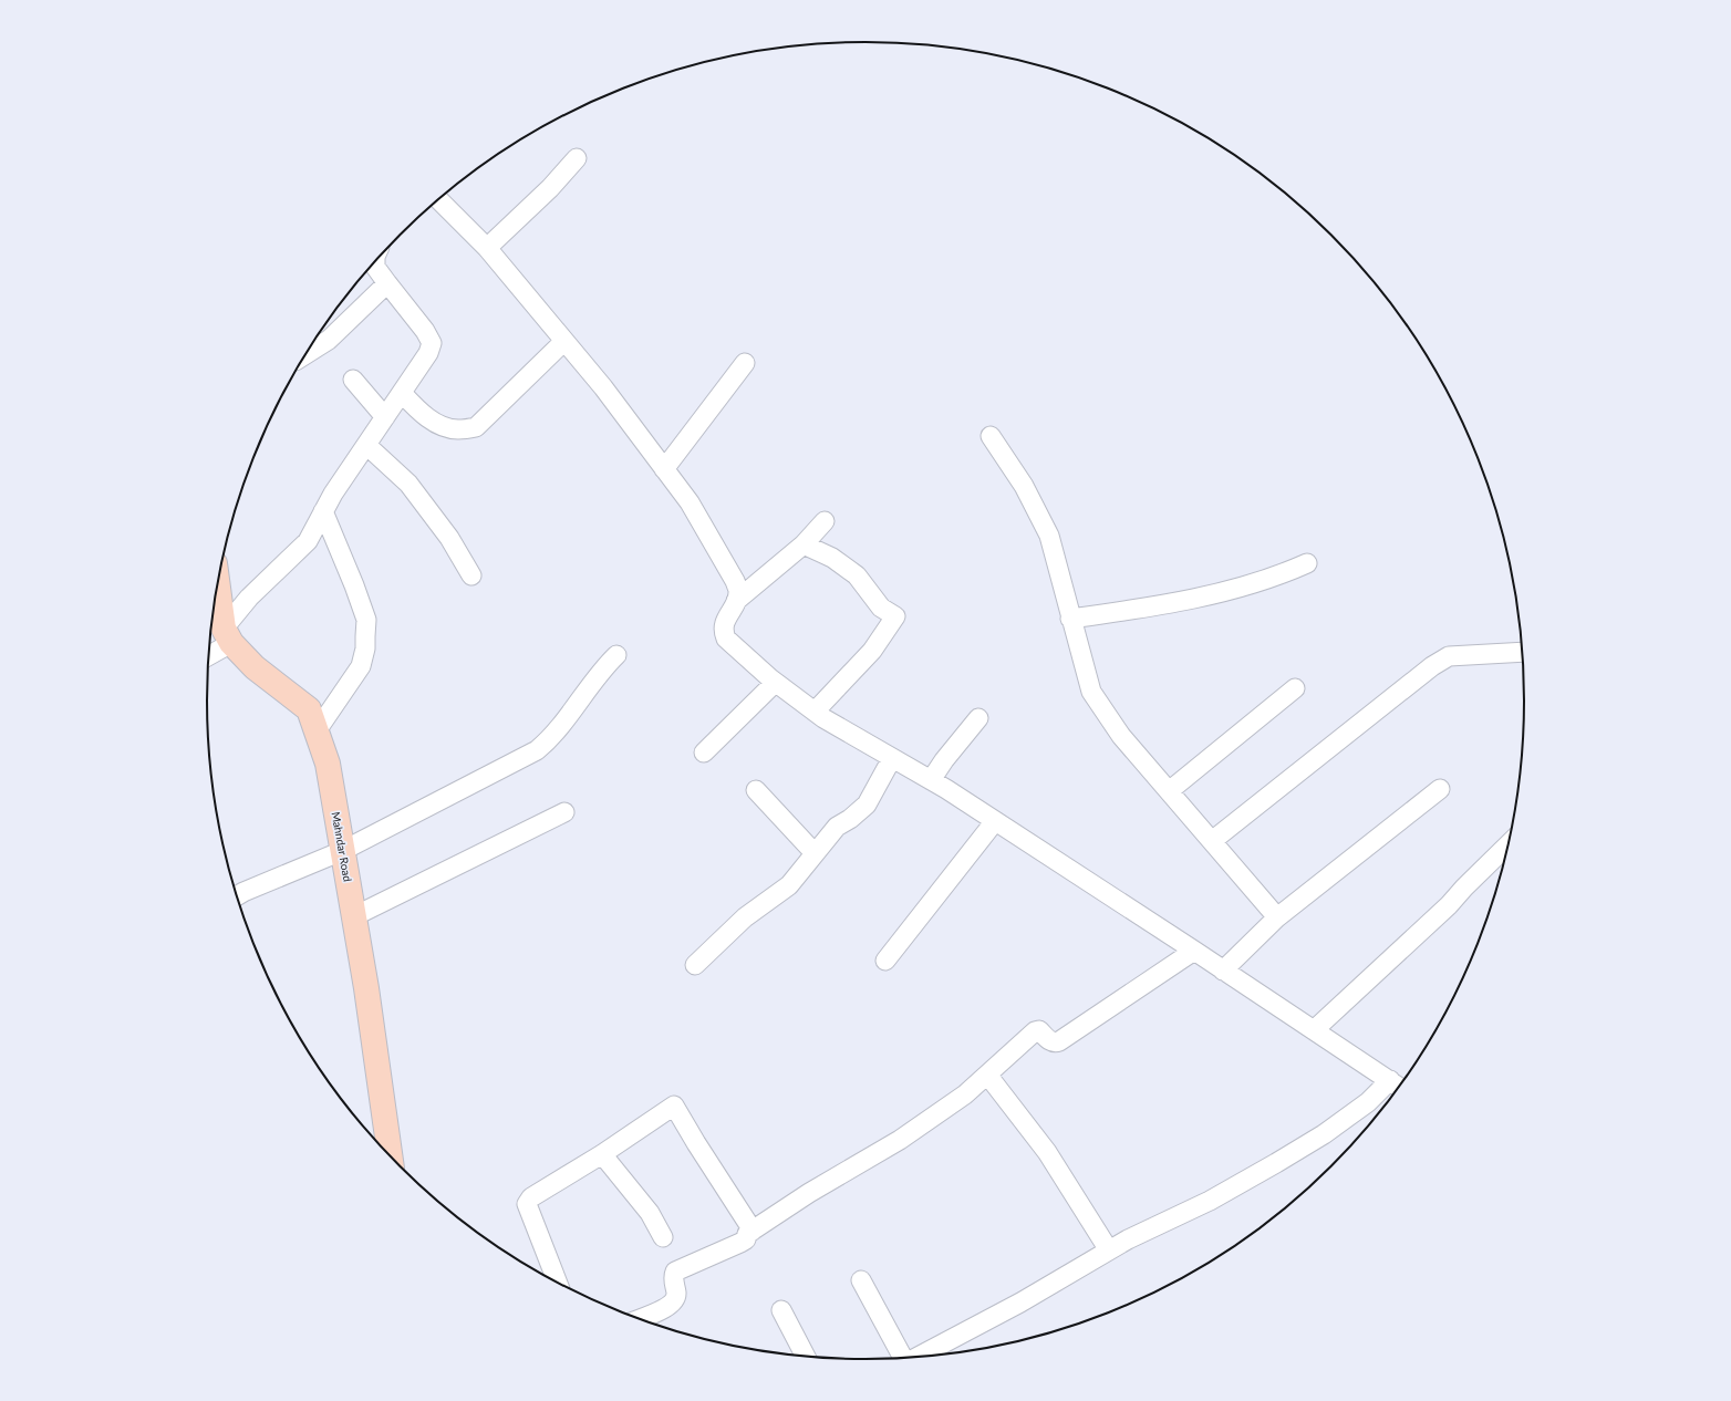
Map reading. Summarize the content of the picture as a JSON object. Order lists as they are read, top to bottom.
{
  "streets": {
    "street": ["Mahndar Road"]
  }
}
